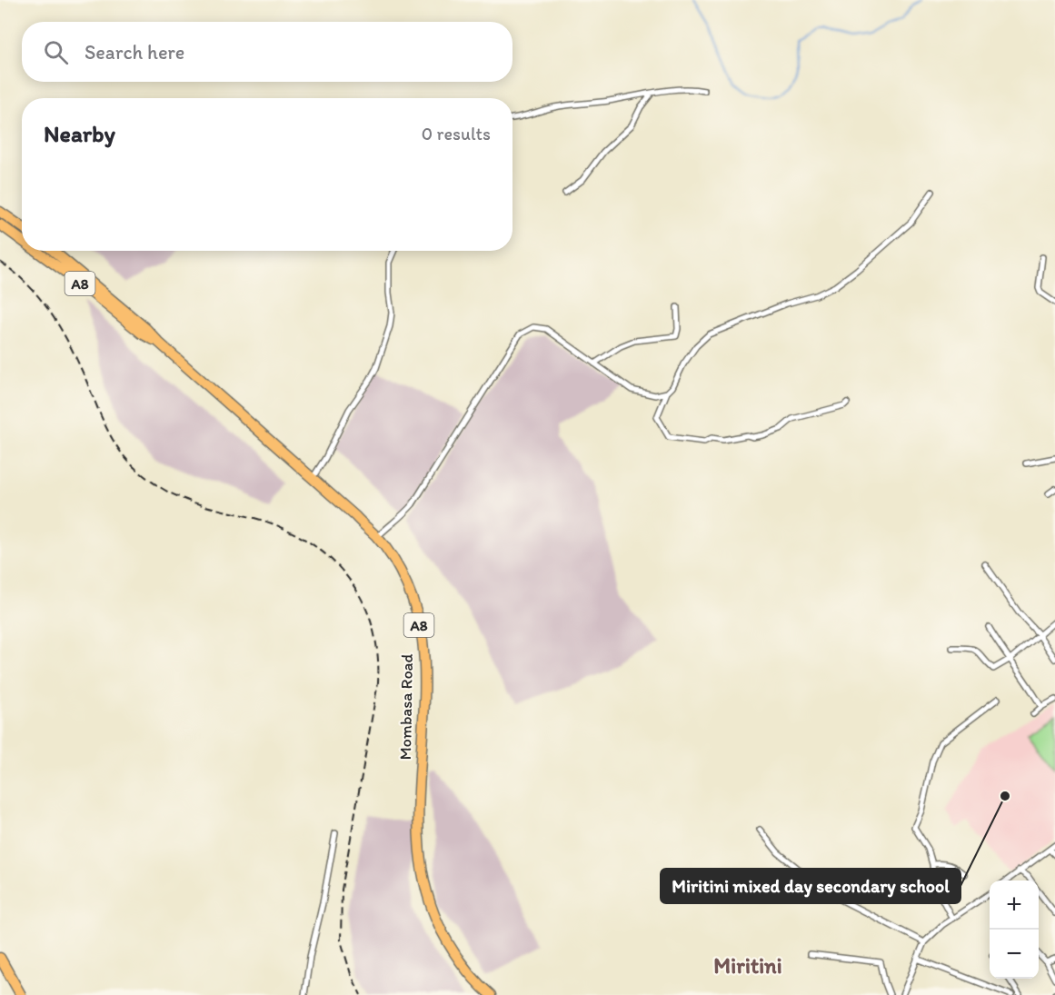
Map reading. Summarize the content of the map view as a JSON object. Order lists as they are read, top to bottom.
{
  "streets": {
    "highway": ["A8", "Mombasa Road"]
  },
  "districts": ["Miritini"],
  "places": ["Miritini mixed day secondary school"],
  "page": {
    "search": "Search here",
    "heading": ["Nearby", "0 results"],
    "map_buttons": ["+", "−"]
  }
}
